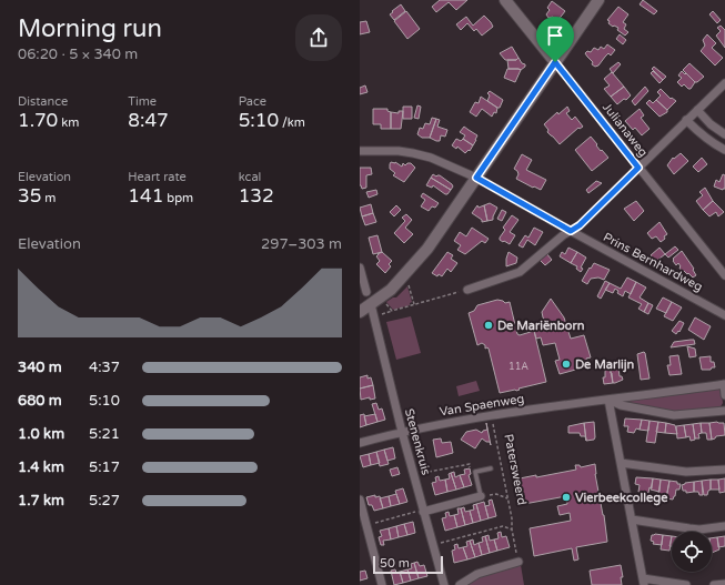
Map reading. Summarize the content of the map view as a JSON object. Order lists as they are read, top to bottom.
{
  "streets": {
    "street": [
      "Julianaweg",
      "Prins Bernhardweg",
      "Van Spaenweg",
      "Stenenkruis"
    ],
    "path": ["Patersweerd"]
  },
  "crossings": [
    ["Van Spaenweg", "Stenenkruis"],
    ["Van Spaenweg", "Patersweerd"]
  ],
  "places": ["De Mariënborn", "De Marlijn", "Vierbeekcollege"],
  "house_numbers": ["11A"],
  "scale_bar": "50 m",
  "page": {
    "heading": ["Morning run", "06:20 · 5 × 340 m"],
    "stats": [
      ["Distance", "1.70 km"],
      ["Time", "8:47"],
      ["Pace", "5:10 /km"],
      ["Elevation", "35 m"],
      ["Heart rate", "141 bpm"],
      ["kcal", "132"]
    ],
    "chart": ["Elevation", "297–303 m"],
    "list": [
      {
        "name": "340 m",
        "note": "4:37"
      },
      {
        "name": "680 m",
        "note": "5:10"
      },
      {
        "name": "1.0 km",
        "note": "5:21"
      },
      {
        "name": "1.4 km",
        "note": "5:17"
      },
      {
        "name": "1.7 km",
        "note": "5:27"
      }
    ],
    "scale": "50 m"
  }
}
